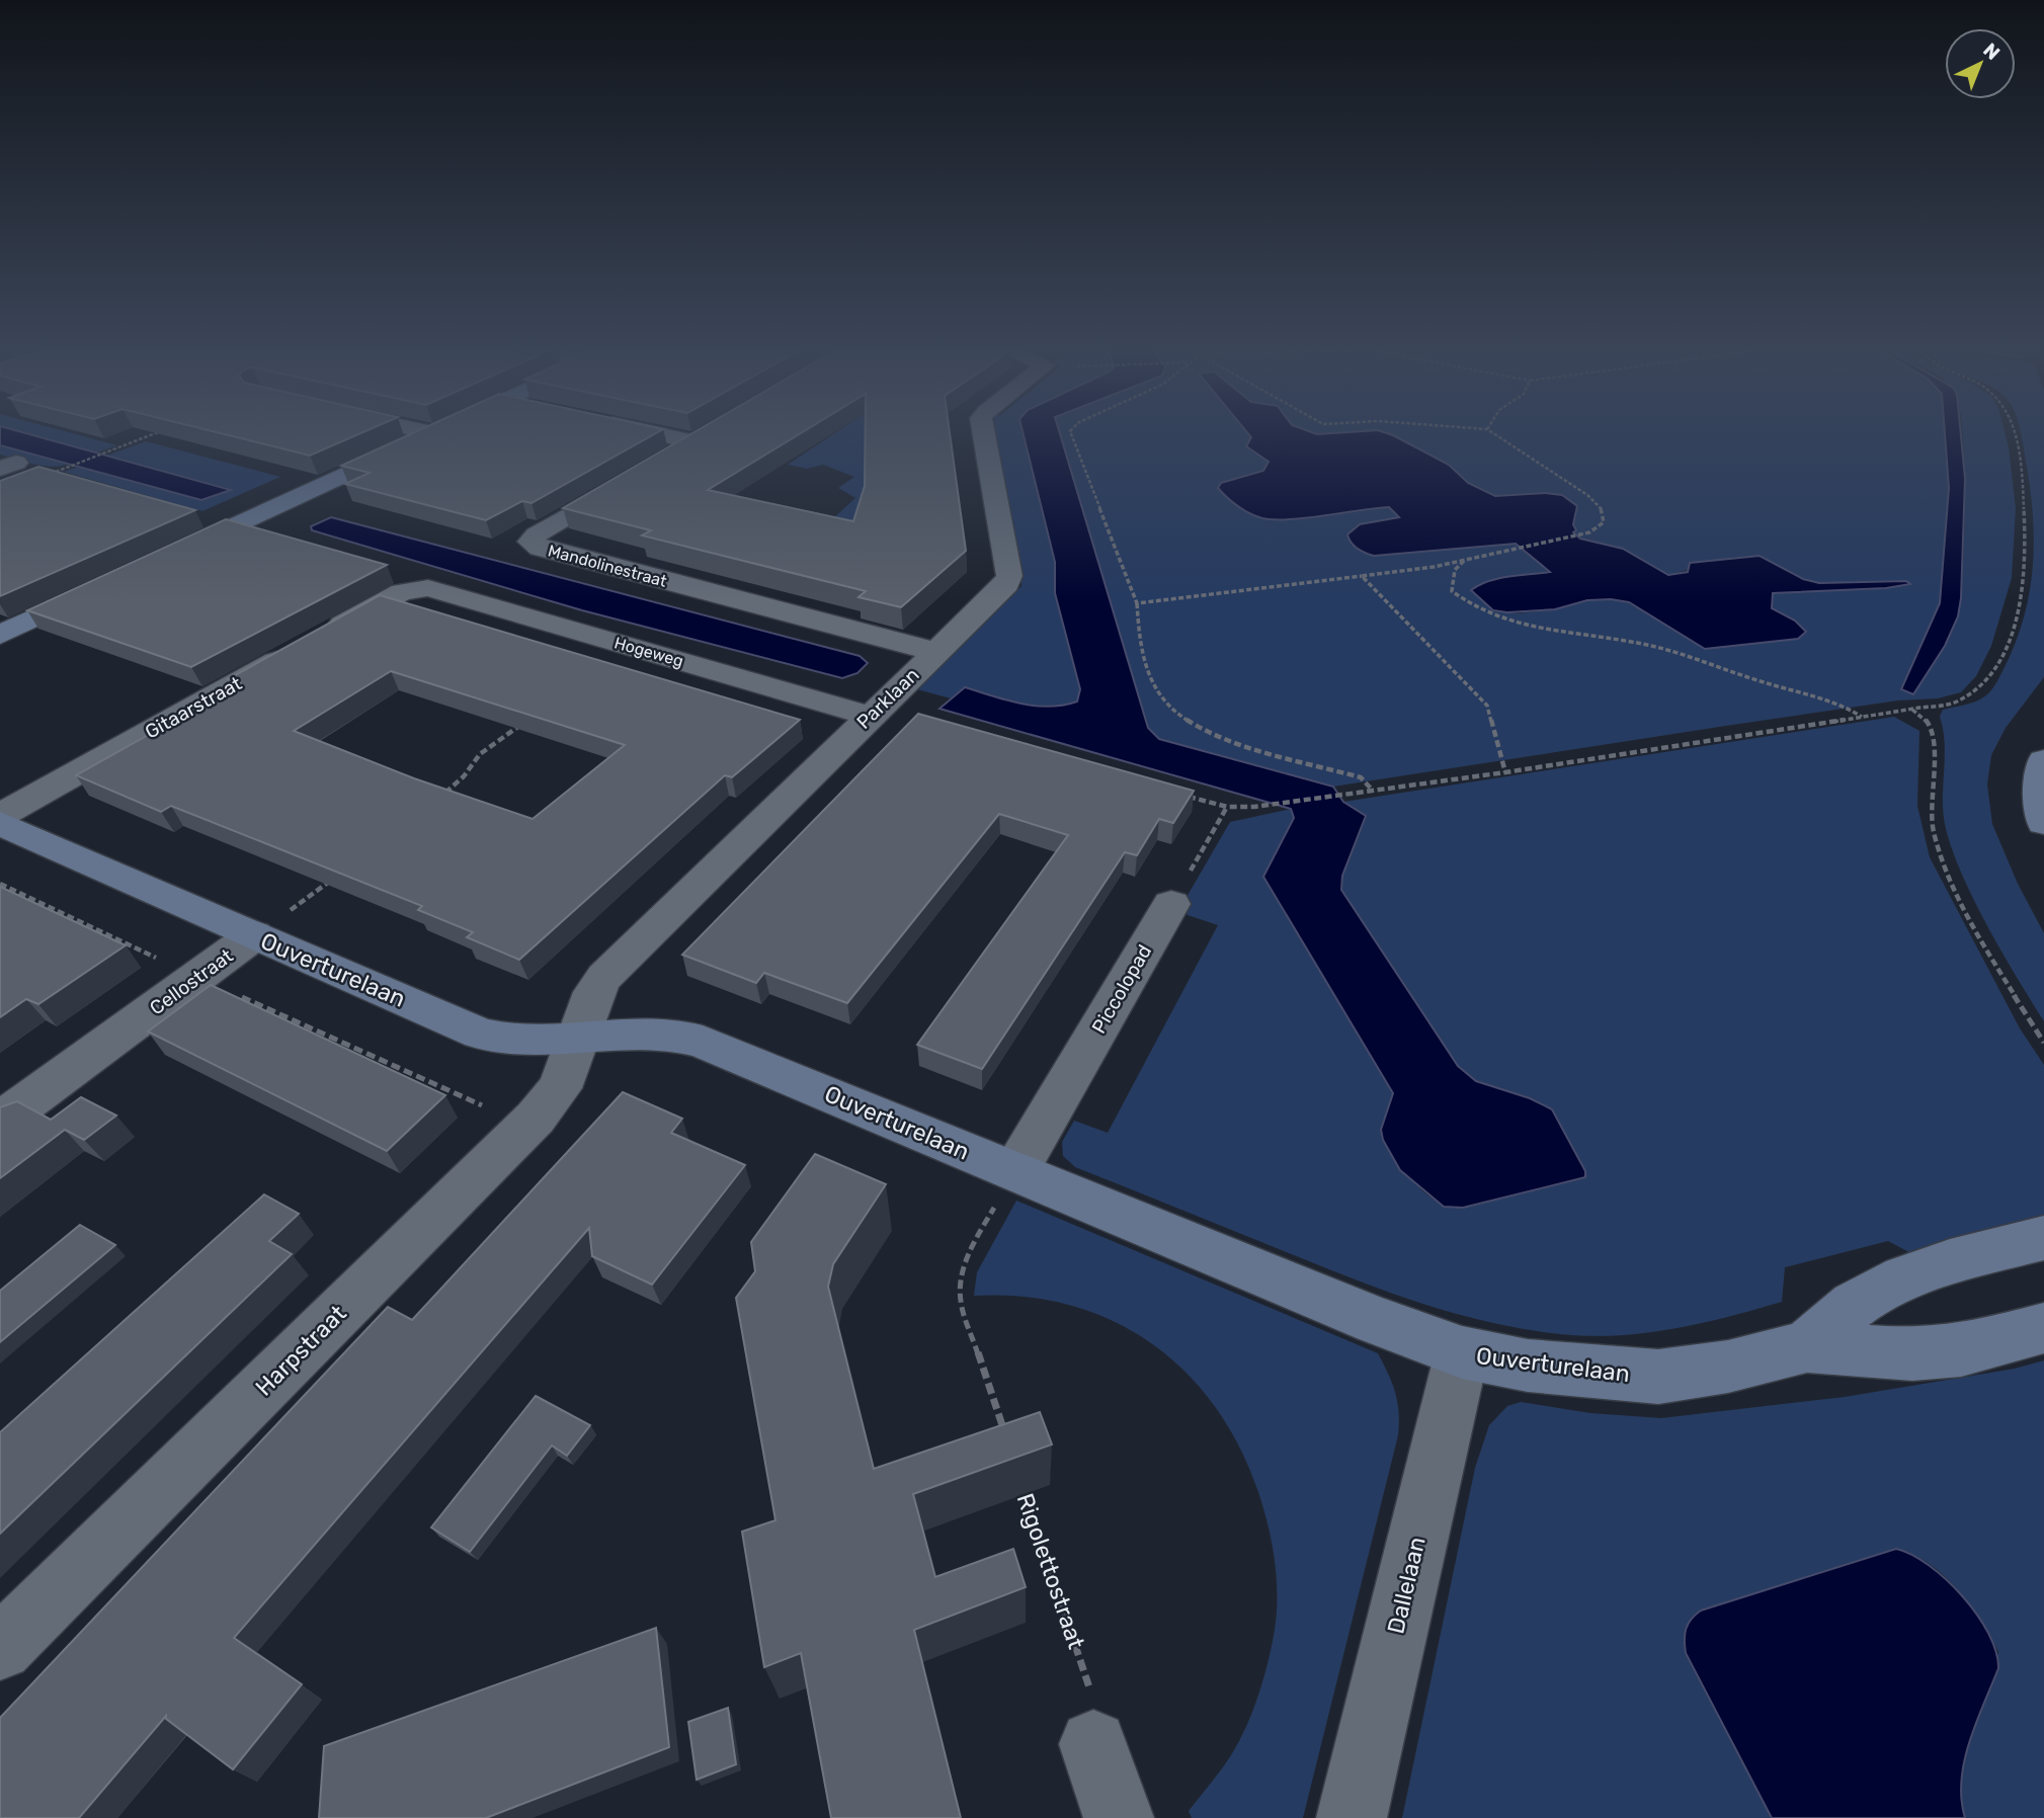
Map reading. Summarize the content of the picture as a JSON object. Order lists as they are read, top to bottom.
{
  "streets": {
    "street": [
      "Mandolinestraat",
      "Hogeweg",
      "Parklaan",
      "Gitaarstraat",
      "Ouverturelaan",
      "Cellostraat",
      "Piccolopad",
      "Harpstraat",
      "Dallelaan"
    ],
    "path": ["Rigolettostraat"]
  },
  "crossings": [
    ["Mandolinestraat", "Parklaan"],
    ["Hogeweg", "Parklaan"],
    ["Hogeweg", "Gitaarstraat"],
    ["Parklaan", "Ouverturelaan"],
    ["Parklaan", "Harpstraat"],
    ["Gitaarstraat", "Ouverturelaan"],
    ["Ouverturelaan", "Cellostraat"],
    ["Ouverturelaan", "Piccolopad"],
    ["Ouverturelaan", "Harpstraat"],
    ["Ouverturelaan", "Dallelaan"]
  ],
  "north": "top right"
}
